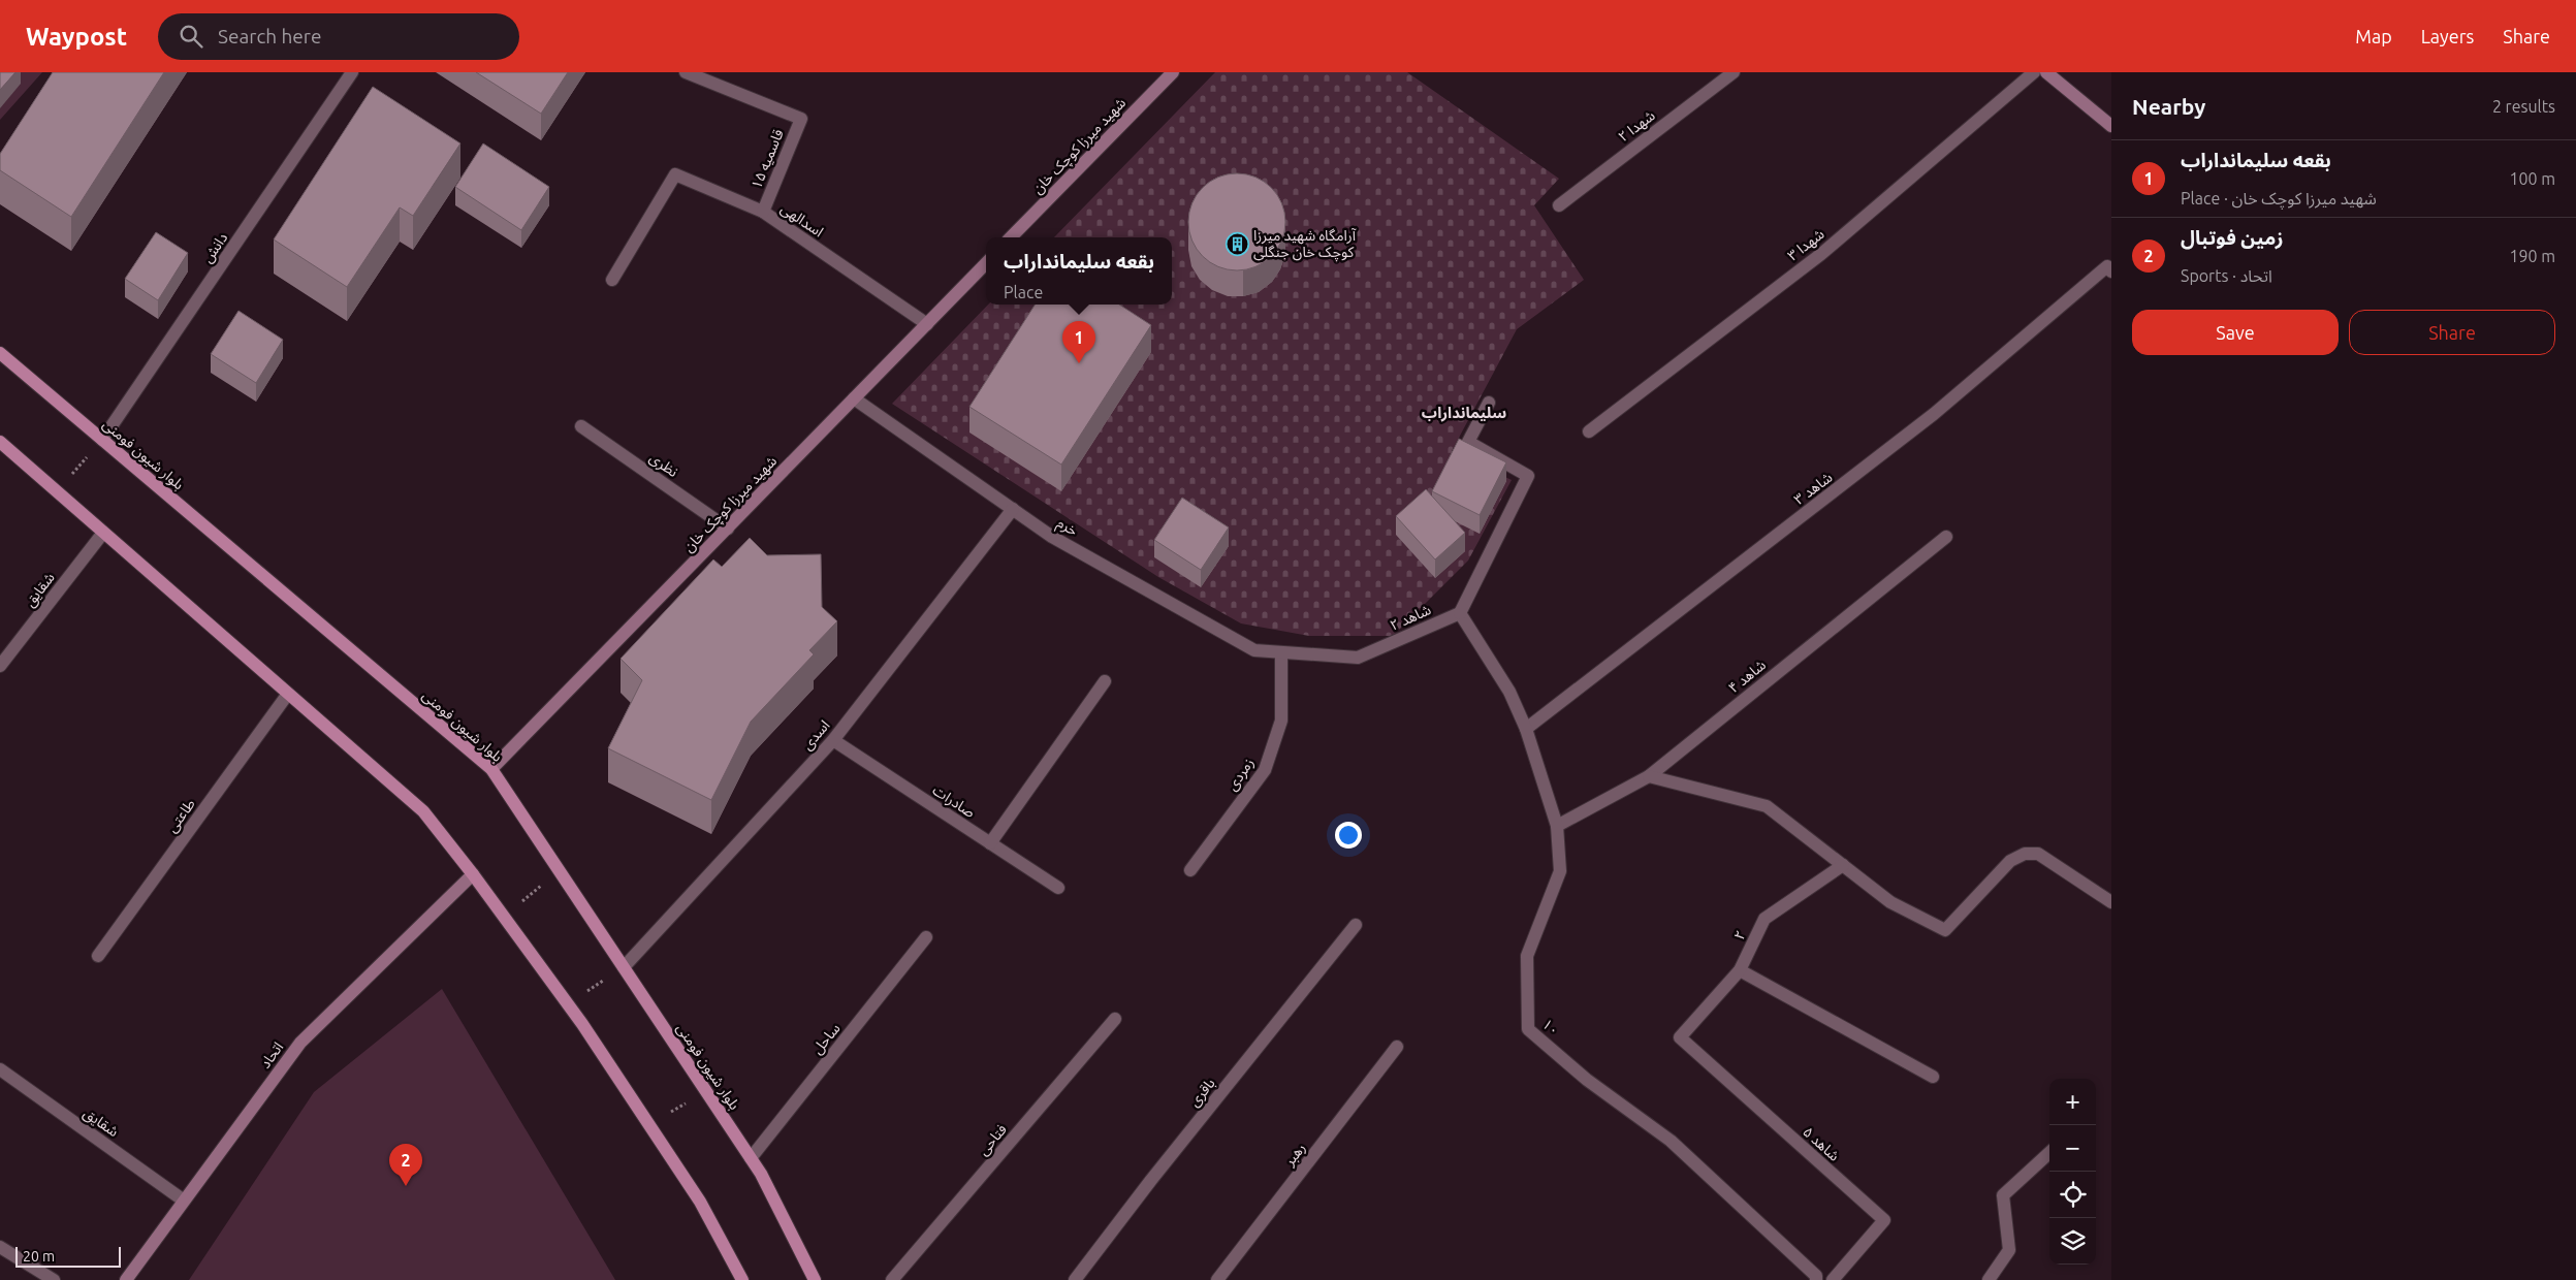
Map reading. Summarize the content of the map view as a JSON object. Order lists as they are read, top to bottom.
{
  "streets": {
    "main road": ["بلوار شیون فومنی"],
    "street": [
      "شهدا ۲",
      "شهید میرزا کوچک خان",
      "قاسمیه ۱۵",
      "اسدالهی",
      "شهدا ۳",
      "دانش",
      "نظری",
      "شاهد ۳",
      "خرم",
      "شقایق",
      "شاهد ۲",
      "شاهد ۴",
      "اسدی",
      "زمردی",
      "صادرات",
      "طاعتی",
      "۲",
      "۱۰",
      "ساحل",
      "اتحاد",
      "باقری",
      "فتاحی",
      "شاهد ۵",
      "رهبر"
    ]
  },
  "crossings": [
    ["شهید میرزا کوچک خان", "اسدالهی"],
    ["شهید میرزا کوچک خان", "بلوار شیون فومنی"],
    ["شهید میرزا کوچک خان", "نظری"],
    ["شهید میرزا کوچک خان", "خرم"],
    ["قاسمیه ۱۵", "اسدالهی"],
    ["دانش", "بلوار شیون فومنی"],
    ["بلوار شیون فومنی", "اسدی"],
    ["بلوار شیون فومنی", "ساحل"],
    ["شاهد ۳", "۱۰"],
    ["خرم", "شاهد ۲"],
    ["خرم", "اسدی"],
    ["خرم", "زمردی"],
    ["شقایق", "اتحاد"],
    ["شاهد ۲", "زمردی"],
    ["شاهد ۲", "۱۰"],
    ["شاهد ۴", "۱۰"],
    ["اسدی", "صادرات"],
    ["۲", "شاهد ۵"]
  ],
  "districts": ["سلیمانداراب"],
  "places": {
    "building": ["آرامگاه شهید میرزا کوچک خان جنگلی"]
  },
  "scale_bar": "20 m",
  "page": {
    "header": "Waypost",
    "search": "Search here",
    "nav": ["Map", "Layers", "Share"],
    "heading": ["Nearby", "2 results"],
    "list": [
      {
        "mark": "1",
        "name": "بقعه سلیمانداراب",
        "note": "Place · شهید میرزا کوچک خان",
        "value": "100 m"
      },
      {
        "mark": "2",
        "name": "زمین فوتبال",
        "note": "Sports · اتحاد",
        "value": "190 m"
      }
    ],
    "popup": ["بقعه سلیمانداراب", "Place"],
    "buttons": ["Save", "Share"],
    "pins": ["1", "2"],
    "map_buttons": ["+", "−"],
    "scale": "20 m"
  }
}
